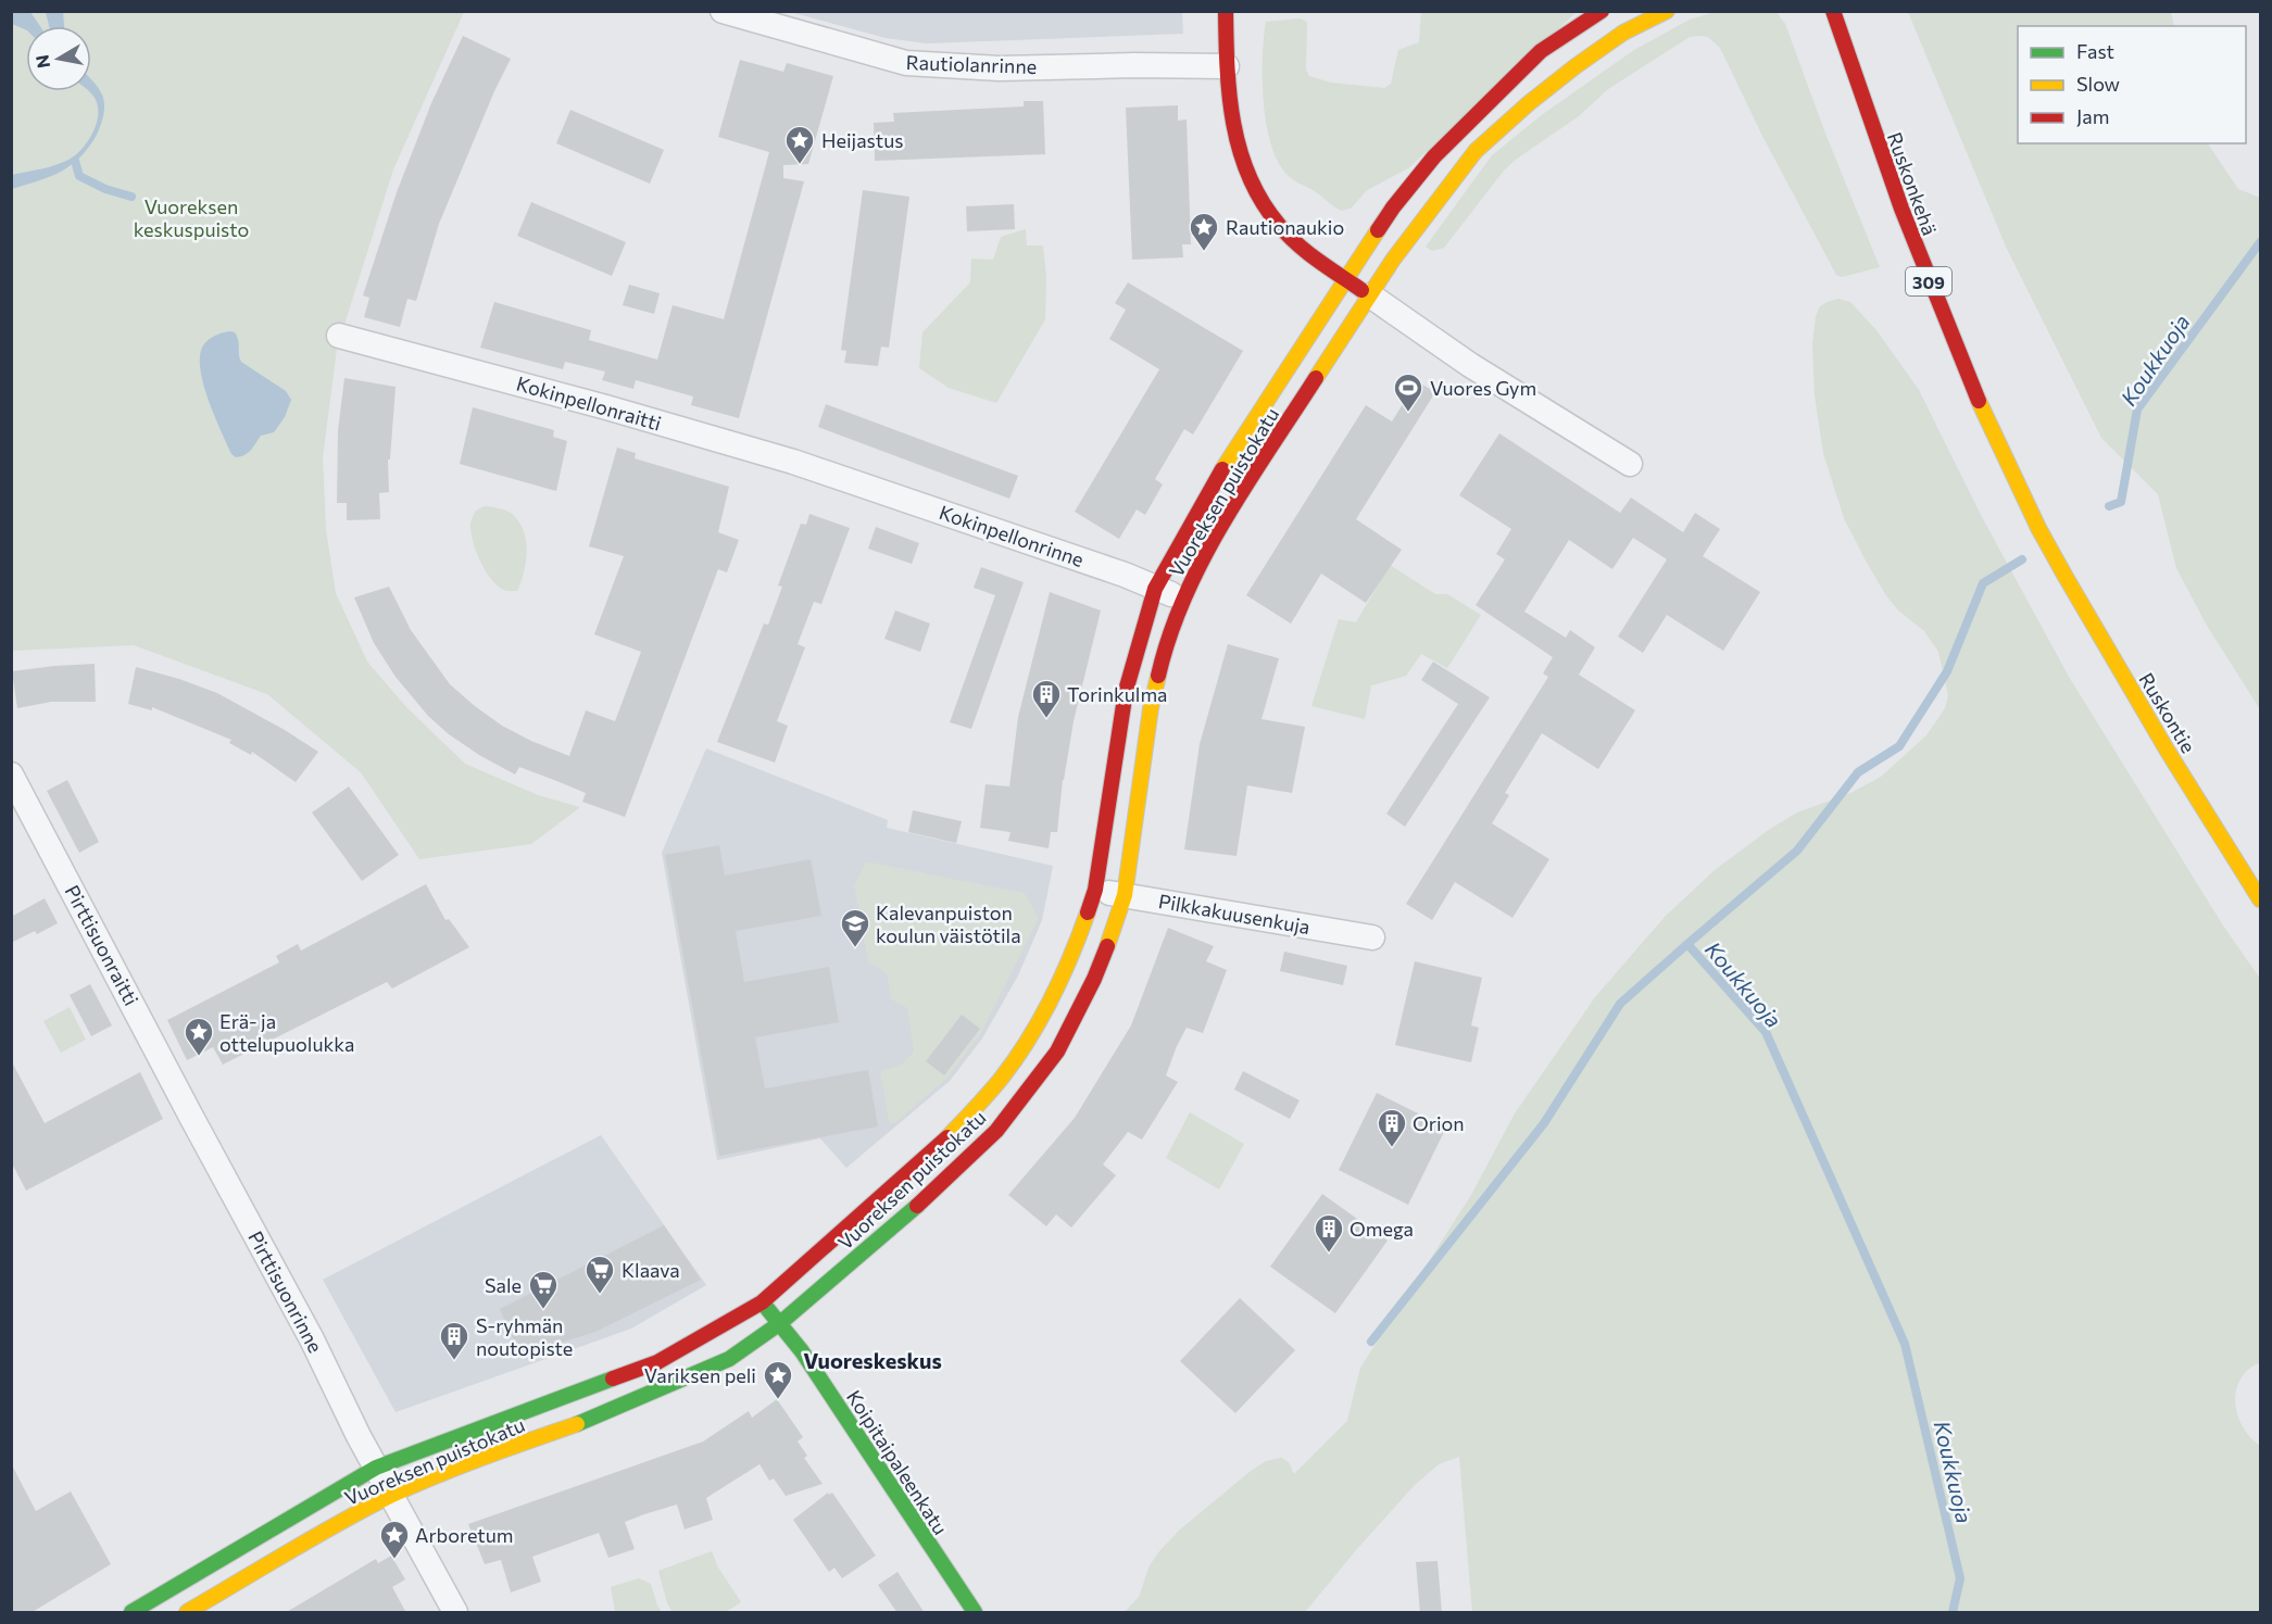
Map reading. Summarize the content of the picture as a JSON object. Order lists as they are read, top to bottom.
{
  "streets": {
    "main road": [
      "Ruskonkehä",
      "309",
      "Vuoreksen puistokatu",
      "Ruskontie",
      "Koipitaipaleenkatu"
    ],
    "street": [
      "Rautiolanrinne",
      "Kokinpellonraitti",
      "Kokinpellonrinne",
      "Pilkkakuusenkuja",
      "Pirttisuonraitti",
      "Pirttisuonrinne"
    ]
  },
  "crossings": [
    ["Ruskonkehä", "Ruskontie"],
    ["Kokinpellonraitti", "Kokinpellonrinne"],
    ["Vuoreksen puistokatu", "Kokinpellonrinne"],
    ["Vuoreksen puistokatu", "Pilkkakuusenkuja"],
    ["Vuoreksen puistokatu", "Pirttisuonrinne"],
    ["Vuoreksen puistokatu", "Koipitaipaleenkatu"],
    ["Pirttisuonraitti", "Pirttisuonrinne"]
  ],
  "districts": ["Vuoreskeskus"],
  "water": ["Koukkuoja"],
  "parks": ["Vuoreksen keskuspuisto"],
  "places": {
    "place": [
      "Heijastus",
      "Rautionaukio",
      "Erä- ja ottelupuolukka",
      "Variksen peli",
      "Arboretum"
    ],
    "sports": ["Vuores Gym"],
    "building": [
      "Torinkulma",
      "Orion",
      "Omega",
      "S-ryhmän noutopiste"
    ],
    "school or university": ["Kalevanpuiston koulun väistötila"],
    "supermarket": ["Klaava", "Sale"]
  },
  "legend": ["Fast", "Slow", "Jam"],
  "north": "left"
}
